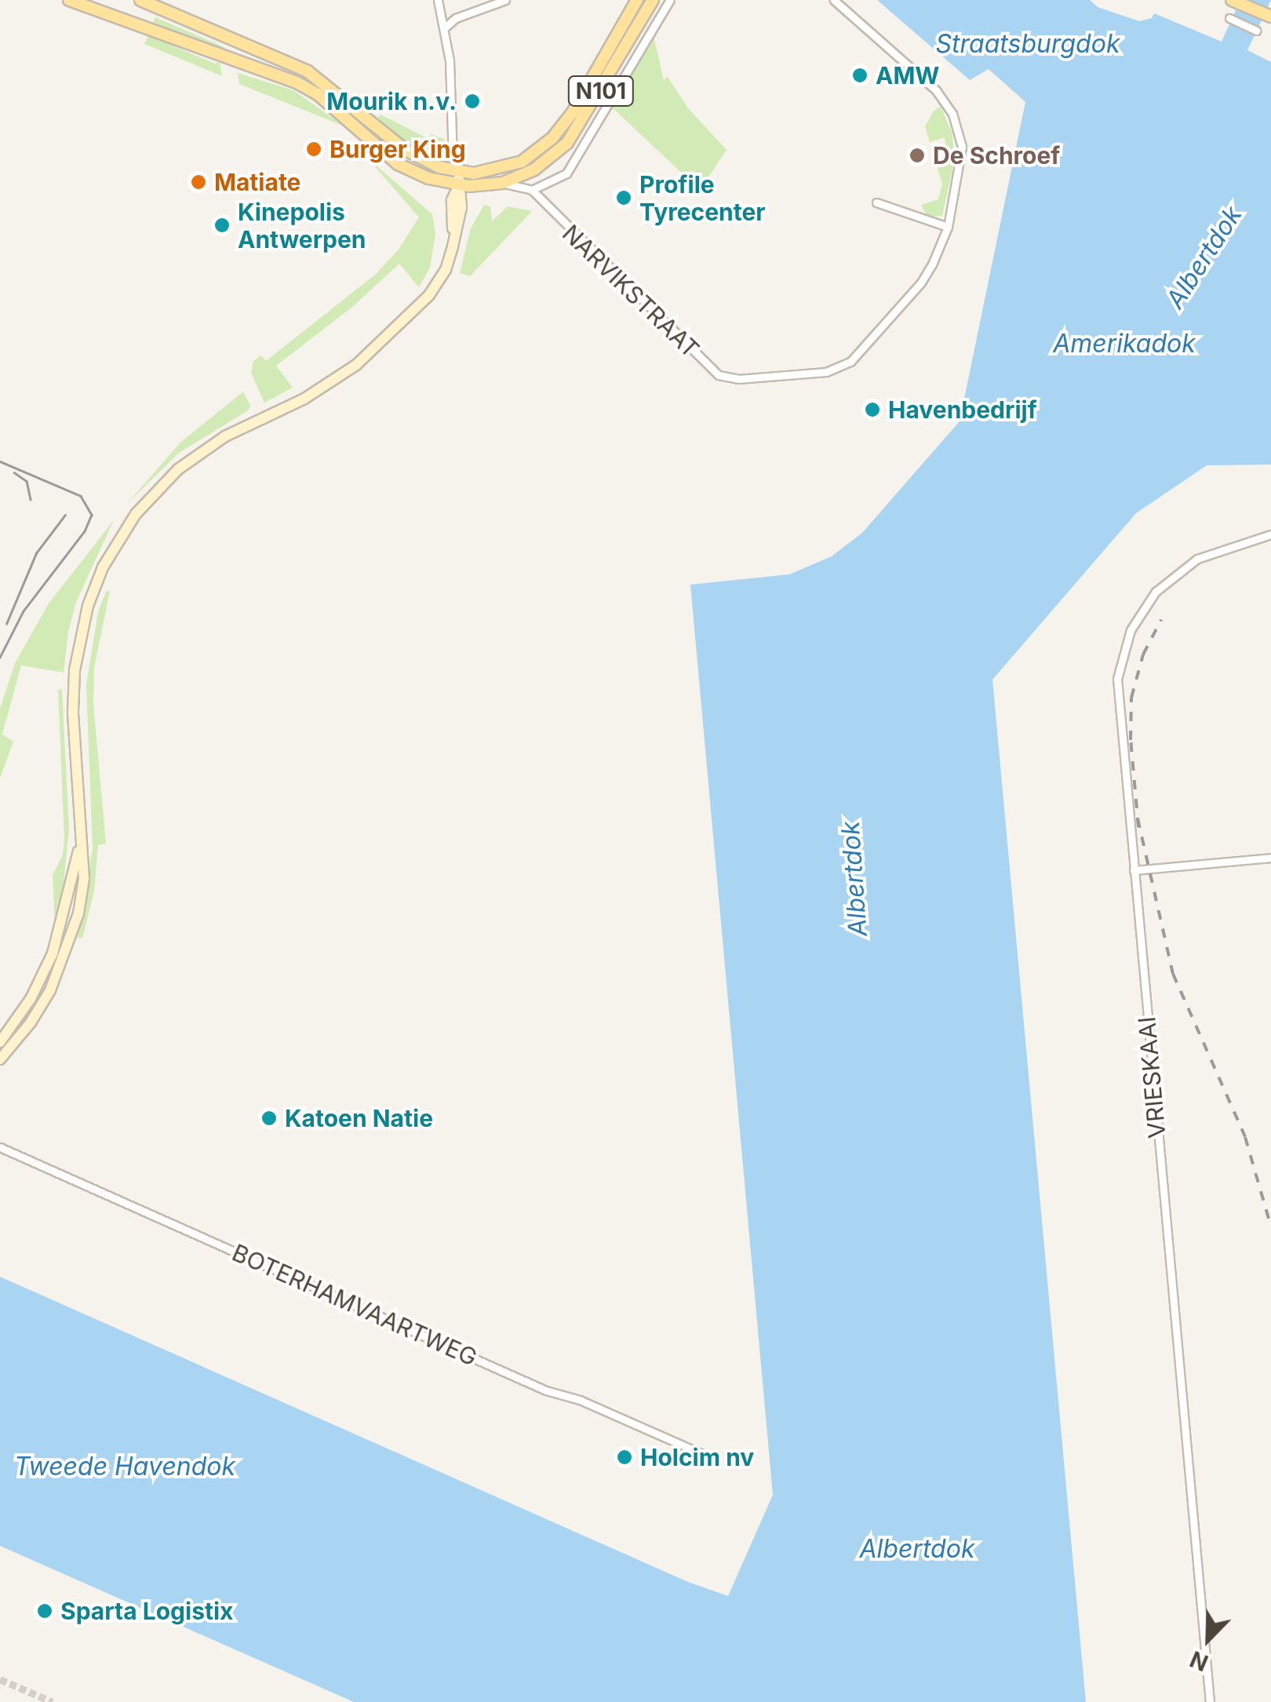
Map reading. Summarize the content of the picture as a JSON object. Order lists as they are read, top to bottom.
{
  "streets": {
    "main road": ["N101"],
    "street": ["NARVIKSTRAAT", "VRIESKAAI", "BOTERHAMVAARTWEG"]
  },
  "water": [
    "Straatsburgdok",
    "Albertdok",
    "Amerikadok",
    "Tweede Havendok"
  ],
  "places": [
    "AMW",
    "Mourik n.v.",
    "Burger King",
    "De Schroef",
    "Matiate",
    "Profile Tyrecenter",
    "Kinepolis Antwerpen",
    "Havenbedrijf",
    "Katoen Natie",
    "Holcim nv",
    "Sparta Logistix"
  ],
  "north": "bottom left"
}
